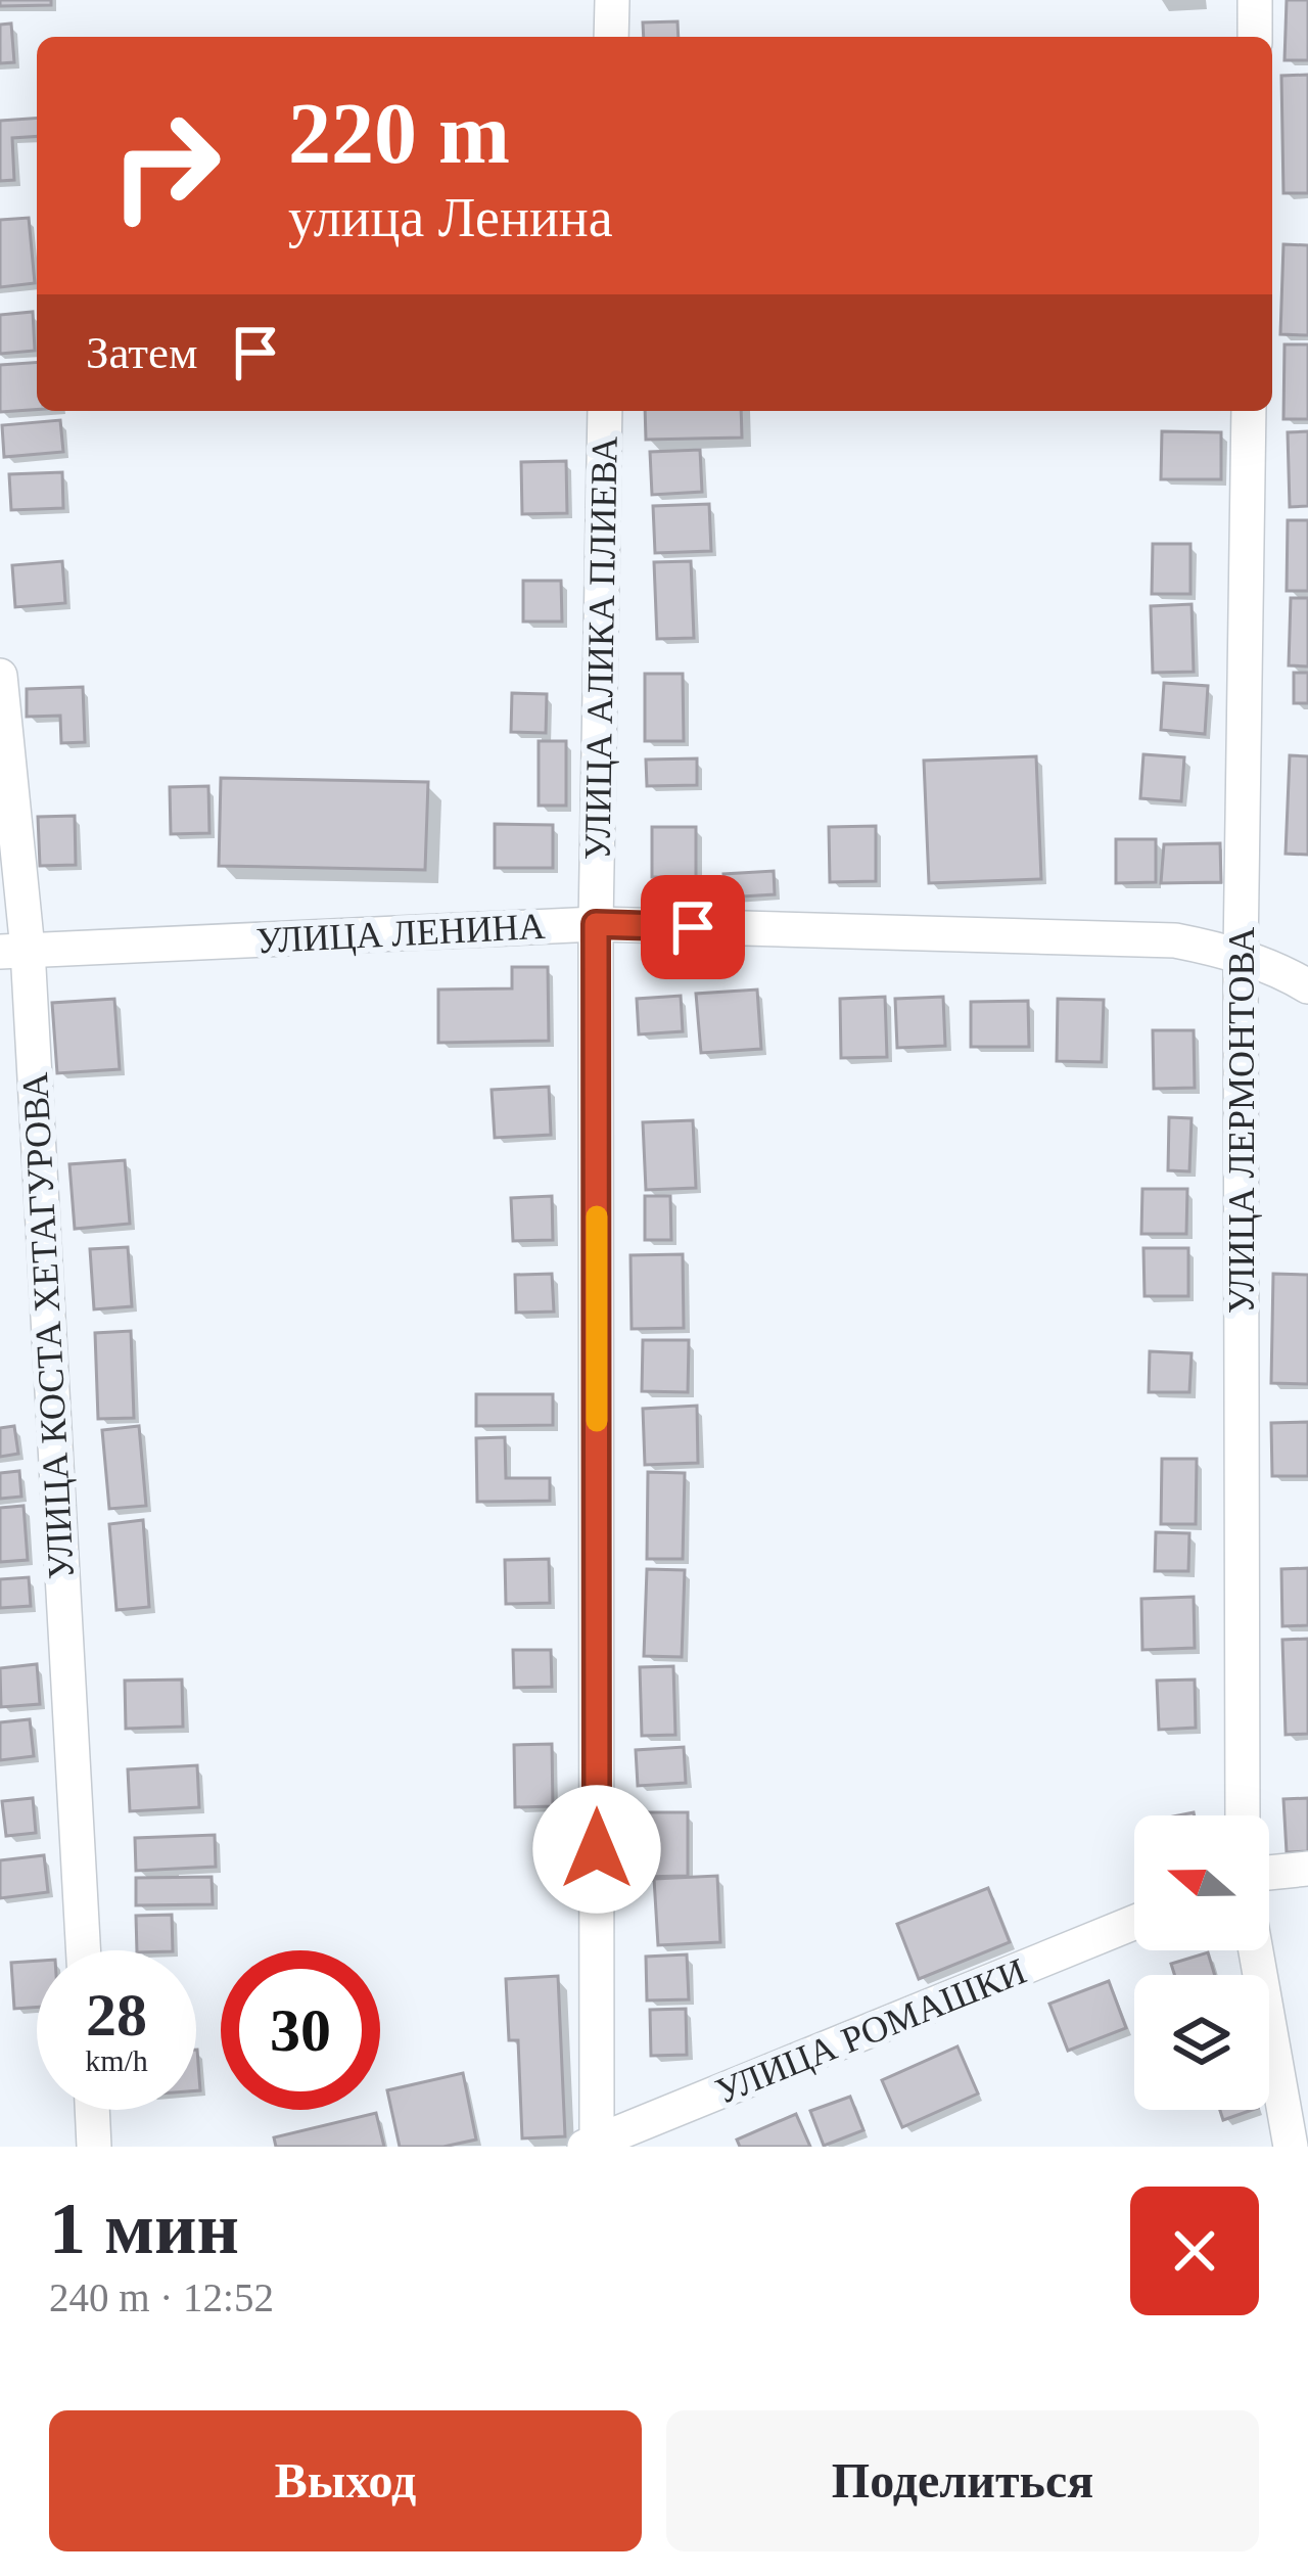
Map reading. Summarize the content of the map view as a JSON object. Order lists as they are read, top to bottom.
{
  "streets": {
    "street": [
      "УЛИЦА АЛИКА ПЛИЕВА",
      "УЛИЦА ЛЕНИНА",
      "УЛИЦА ЛЕРМОНТОВА",
      "УЛИЦА КОСТА ХЕТАГУРОВА",
      "УЛИЦА РОМАШКИ"
    ]
  },
  "crossings": [
    ["УЛИЦА АЛИКА ПЛИЕВА", "УЛИЦА ЛЕНИНА"],
    ["УЛИЦА АЛИКА ПЛИЕВА", "УЛИЦА РОМАШКИ"],
    ["УЛИЦА ЛЕНИНА", "УЛИЦА ЛЕРМОНТОВА"],
    ["УЛИЦА ЛЕНИНА", "УЛИЦА КОСТА ХЕТАГУРОВА"]
  ],
  "north": "left",
  "page": {
    "turn": ["220 m", "улица Ленина"],
    "then": "Затем",
    "speed": "28 km/h",
    "limit": "30",
    "heading": ["1 мин", "240 m · 12:52"],
    "buttons": ["Выход", "Поделиться"]
  }
}
